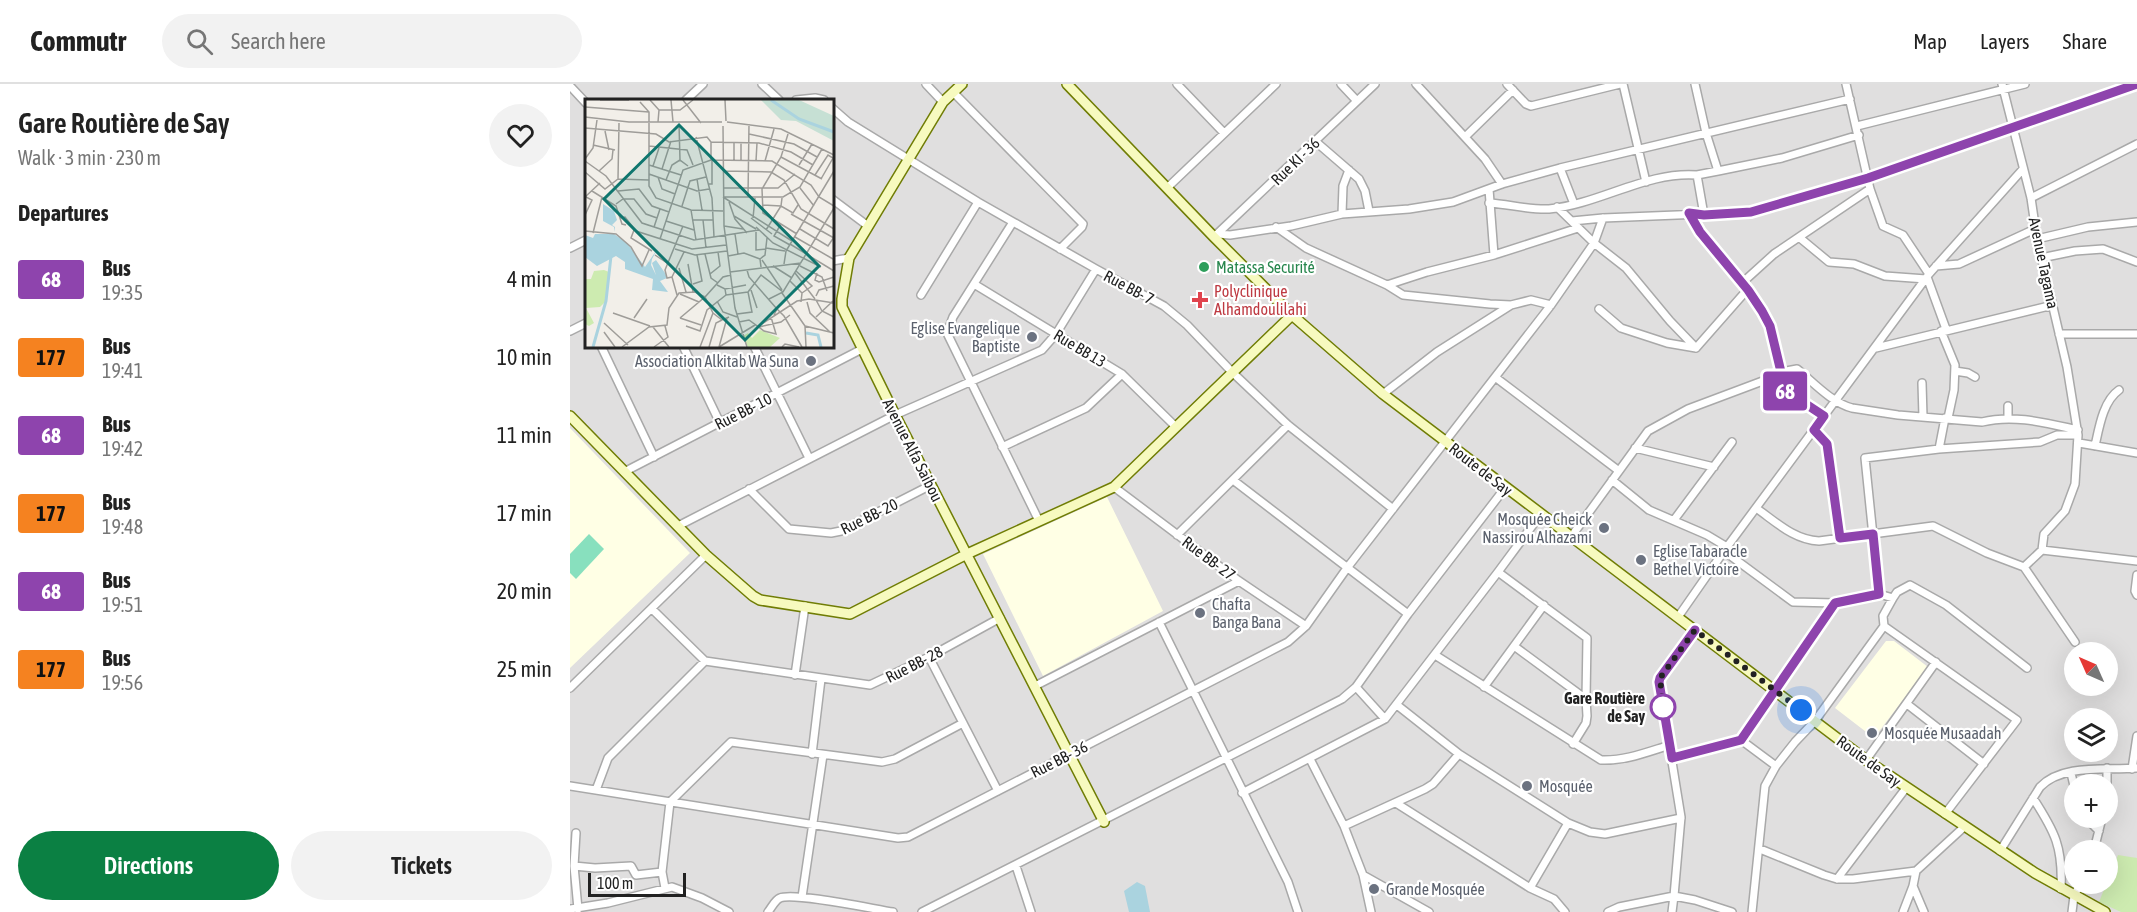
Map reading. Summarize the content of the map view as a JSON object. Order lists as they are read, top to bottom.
{
  "streets": {
    "street": [
      "Rue KI - 36",
      "Avenue Tagama",
      "Rue BB- 7",
      "Rue BB 13",
      "Rue BB- 10",
      "Avenue Alfa Saibou",
      "Route de Say",
      "Rue BB- 20",
      "Rue BB- 27",
      "Rue BB- 28",
      "Rue BB- 36"
    ]
  },
  "crossings": [
    ["Rue KI - 36", "Route de Say"],
    ["Rue BB- 7", "Avenue Alfa Saibou"],
    ["Rue BB- 7", "Rue BB- 36"],
    ["Rue BB- 10", "Avenue Alfa Saibou"],
    ["Avenue Alfa Saibou", "Rue BB- 20"],
    ["Avenue Alfa Saibou", "Rue BB- 28"],
    ["Avenue Alfa Saibou", "Rue BB- 36"],
    ["Route de Say", "Rue BB- 36"],
    ["Rue BB- 27", "Rue BB- 36"]
  ],
  "places": {
    "other": [
      "Matassa Securité",
      "Eglise Evangelique Baptiste",
      "Association Alkitab Wa Suna",
      "Mosquée Cheick Nassirou Alhazami",
      "Eglise Tabaracle Bethel Victoire",
      "Chafta Banga Bana",
      "Gare Routière de Say",
      "Mosquée Musaadah",
      "Mosquée",
      "Grande Mosquée"
    ],
    "health": ["Polyclinique Alhamdoulilahi"]
  },
  "lines": ["bus line 68"],
  "scale_bar": "100 m",
  "north": "top left",
  "page": {
    "header": "Commutr",
    "search": "Search here",
    "nav": ["Map", "Layers", "Share"],
    "heading": [
      ["Gare Routière de Say", "Walk · 3 min · 230 m"],
      "Departures"
    ],
    "on_map": "68",
    "list": [
      {
        "mark": "68",
        "name": "Bus",
        "note": "19:35",
        "value": "4 min"
      },
      {
        "mark": "177",
        "name": "Bus",
        "note": "19:41",
        "value": "10 min"
      },
      {
        "mark": "68",
        "name": "Bus",
        "note": "19:42",
        "value": "11 min"
      },
      {
        "mark": "177",
        "name": "Bus",
        "note": "19:48",
        "value": "17 min"
      },
      {
        "mark": "68",
        "name": "Bus",
        "note": "19:51",
        "value": "20 min"
      },
      {
        "mark": "177",
        "name": "Bus",
        "note": "19:56",
        "value": "25 min"
      }
    ],
    "map_buttons": ["+", "−"],
    "buttons": ["Directions", "Tickets"],
    "scale": "100 m"
  }
}
